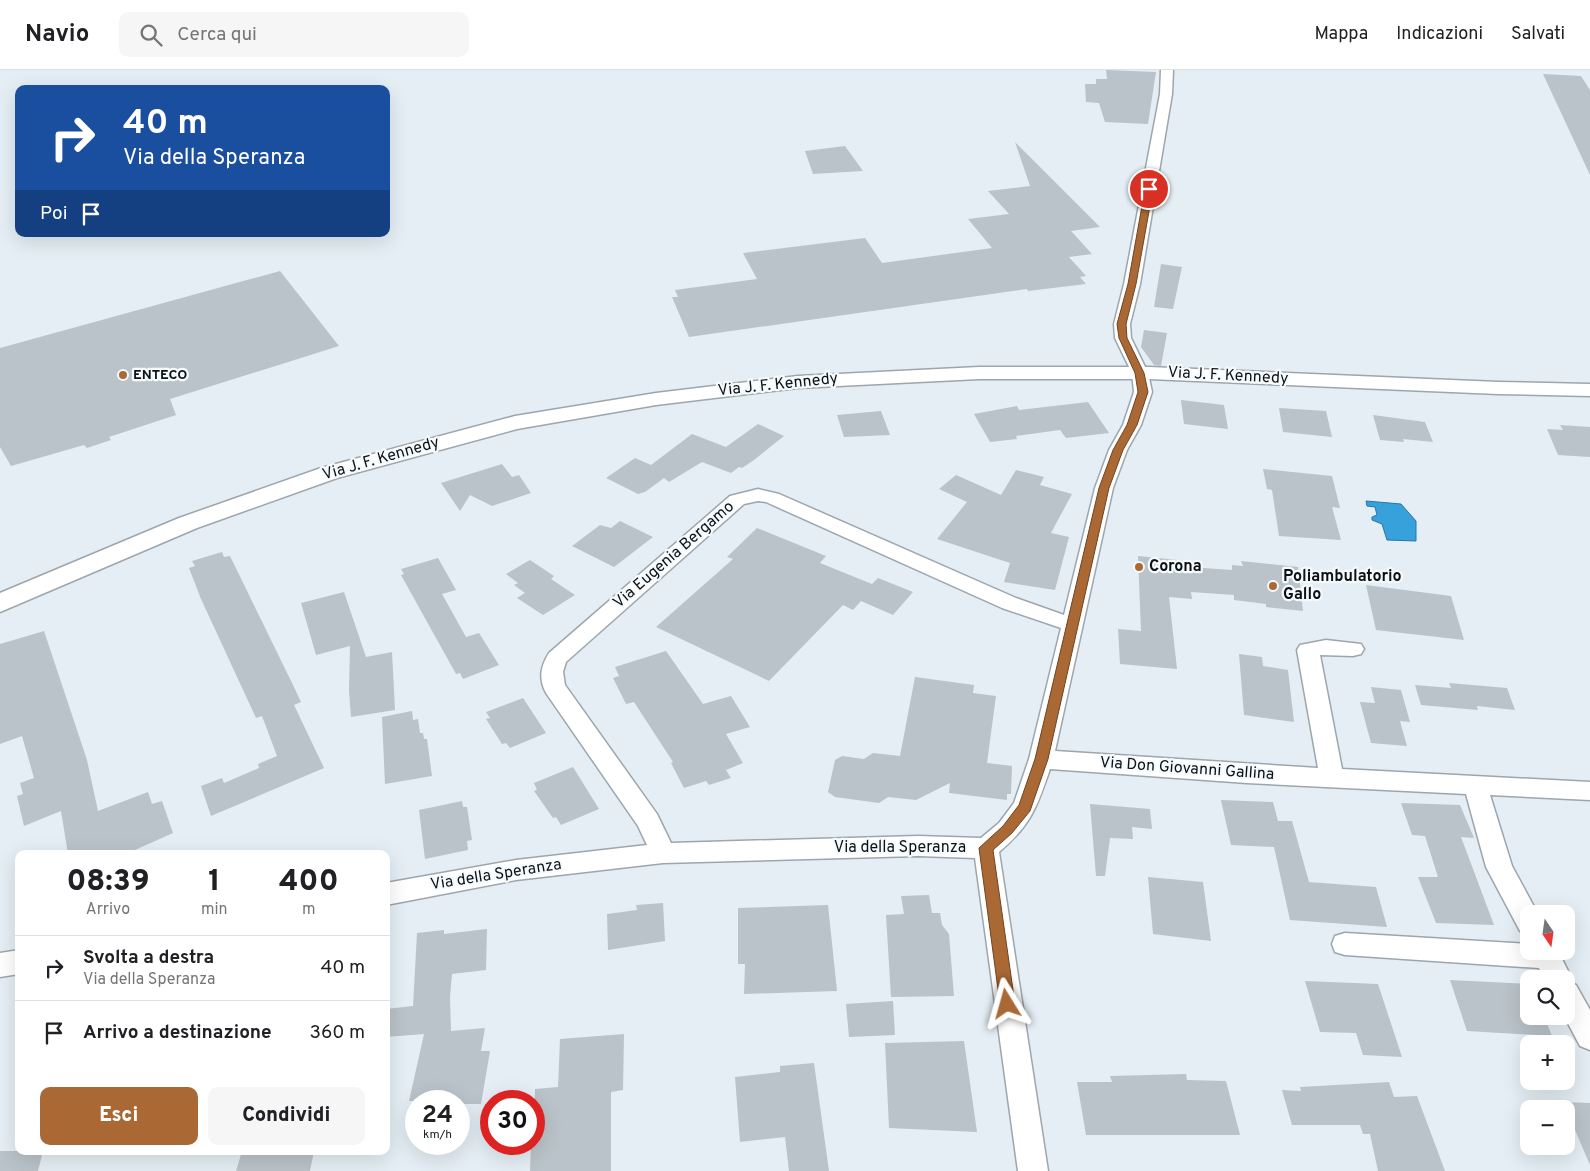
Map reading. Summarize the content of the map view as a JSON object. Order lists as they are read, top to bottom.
{
  "streets": {
    "street": [
      "Via J. F. Kennedy",
      "Via Eugenia Bergamo",
      "Via Don Giovanni Gallina",
      "Via della Speranza"
    ]
  },
  "crossings": [
    ["Via J. F. Kennedy", "Via della Speranza"],
    ["Via Eugenia Bergamo", "Via della Speranza"],
    ["Via Don Giovanni Gallina", "Via della Speranza"]
  ],
  "places": ["ENTECO", "Corona", "Poliambulatorio Gallo"],
  "north": "bottom",
  "page": {
    "header": "Navio",
    "search": "Cerca qui",
    "nav": ["Mappa", "Indicazioni", "Salvati"],
    "turn": ["40 m", "Via della Speranza"],
    "then": "Poi",
    "eta": [
      "08:39",
      "Arrivo",
      "1",
      "min",
      "400",
      "m"
    ],
    "map_buttons": ["+", "−"],
    "list": [
      {
        "name": "Svolta a destra",
        "note": "Via della Speranza",
        "value": "40 m"
      },
      {
        "name": "Arrivo a destinazione",
        "value": "360 m"
      }
    ],
    "buttons": ["Esci", "Condividi"],
    "speed": "24 km/h",
    "limit": "30"
  }
}
